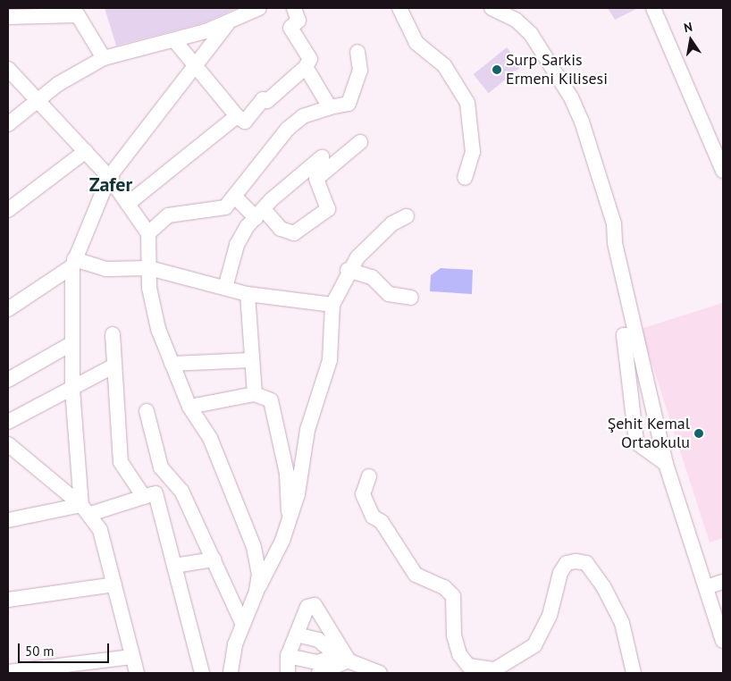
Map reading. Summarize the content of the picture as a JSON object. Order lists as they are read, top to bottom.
{
  "districts": ["Zafer"],
  "places": ["Surp Sarkis Ermeni Kilisesi", "Şehit Kemal Ortaokulu"],
  "scale_bar": "50 m",
  "north": "top"
}
